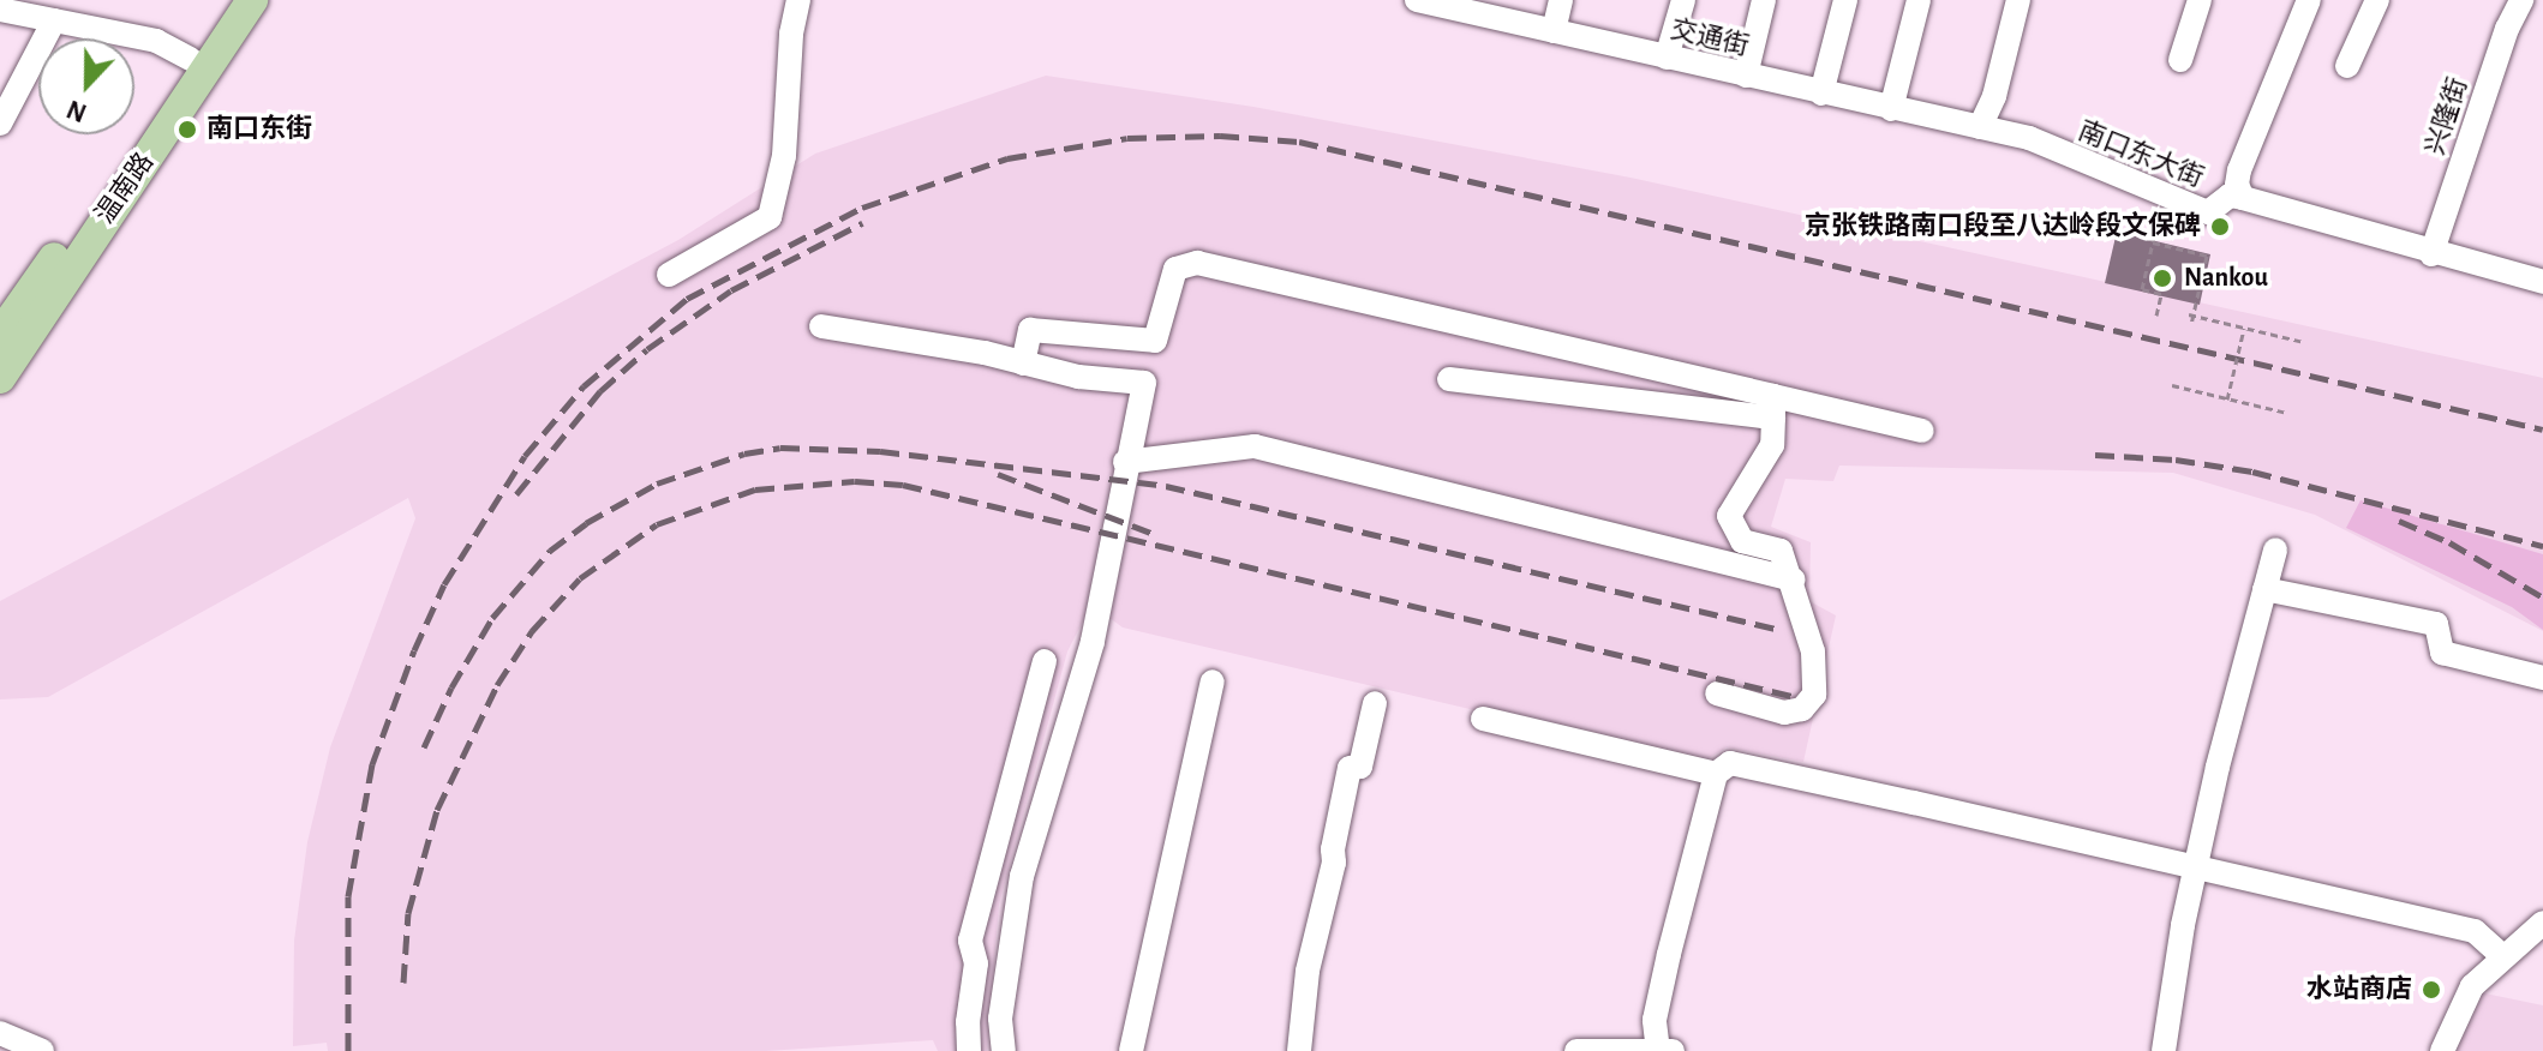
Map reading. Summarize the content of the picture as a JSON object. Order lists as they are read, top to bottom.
{
  "streets": {
    "main road": ["温南路"],
    "street": ["交通街", "兴隆街", "南口东大街"]
  },
  "crossings": [
    ["交通街", "南口东大街"]
  ],
  "places": [
    "南口东街",
    "京张铁路南口段至八达岭段文保碑",
    "Nankou",
    "水站商店"
  ],
  "north": "bottom"
}
